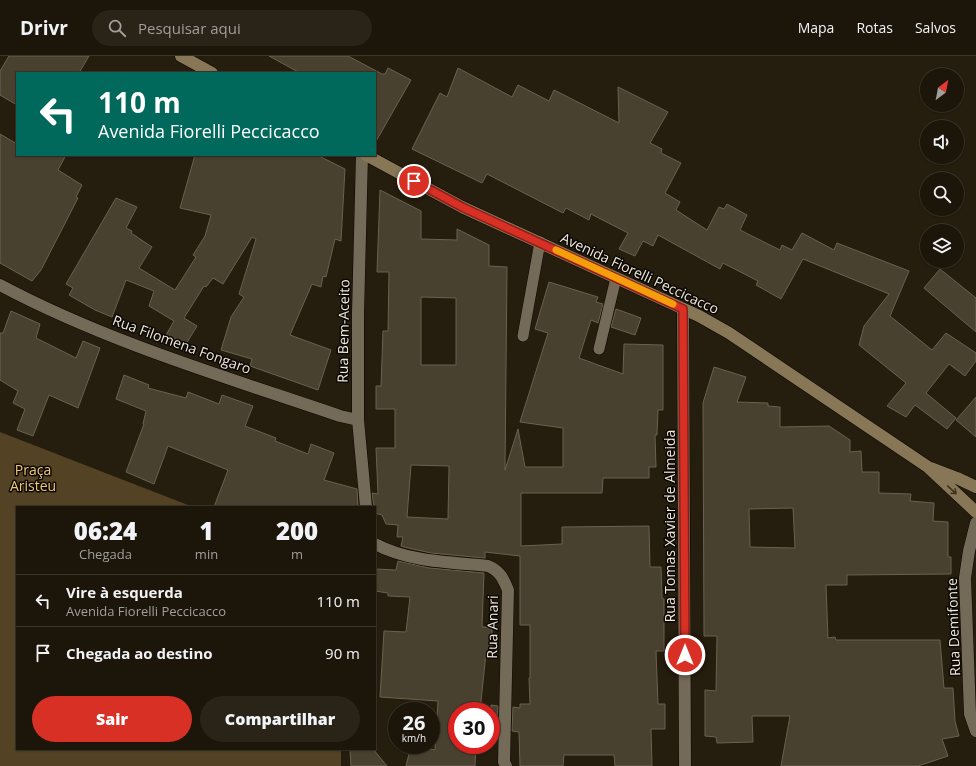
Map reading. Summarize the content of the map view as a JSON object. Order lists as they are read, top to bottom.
{
  "streets": {
    "main road": ["Avenida Fiorelli Peccicacco"],
    "street": [
      "Rua Bem-Aceito",
      "Rua Filomena Fongaro",
      "Rua Tomas Xavier de Almeida",
      "Rua Anari",
      "Rua Demifonte"
    ]
  },
  "crossings": [
    ["Avenida Fiorelli Peccicacco", "Rua Tomas Xavier de Almeida"],
    ["Rua Bem-Aceito", "Rua Filomena Fongaro"]
  ],
  "parks": ["Praça Aristeu"],
  "north": "top right",
  "page": {
    "header": "Drivr",
    "search": "Pesquisar aqui",
    "nav": ["Mapa", "Rotas", "Salvos"],
    "turn": ["110 m", "Avenida Fiorelli Peccicacco"],
    "eta": [
      "06:24",
      "Chegada",
      "1",
      "min",
      "200",
      "m"
    ],
    "list": [
      {
        "name": "Vire à esquerda",
        "note": "Avenida Fiorelli Peccicacco",
        "value": "110 m"
      },
      {
        "name": "Chegada ao destino",
        "value": "90 m"
      }
    ],
    "buttons": ["Sair", "Compartilhar"],
    "speed": "26 km/h",
    "limit": "30"
  }
}
